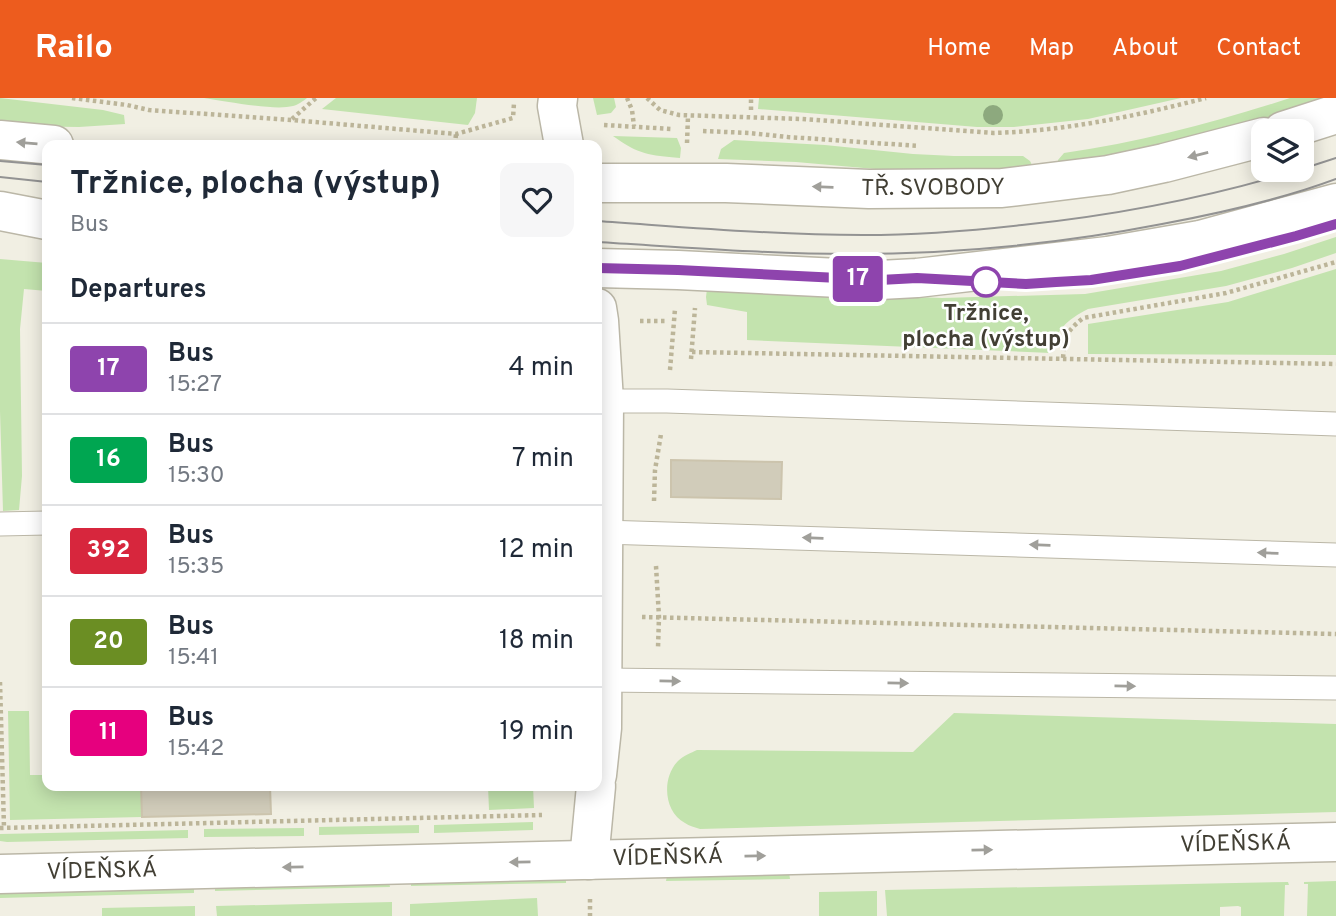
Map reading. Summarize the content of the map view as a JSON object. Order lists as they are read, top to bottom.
{
  "streets": {
    "street": ["TŘ. SVOBODY", "VÍDEŇSKÁ"]
  },
  "places": ["Tržnice, plocha (výstup)"],
  "lines": ["bus line 17"],
  "page": {
    "header": "Railo",
    "nav": [
      "Home",
      "Map",
      "About",
      "Contact"
    ],
    "on_map": "17",
    "heading": [
      ["Tržnice, plocha (výstup)", "Bus"],
      "Departures"
    ],
    "list": [
      {
        "mark": "17",
        "name": "Bus",
        "note": "15:27",
        "value": "4 min"
      },
      {
        "mark": "16",
        "name": "Bus",
        "note": "15:30",
        "value": "7 min"
      },
      {
        "mark": "392",
        "name": "Bus",
        "note": "15:35",
        "value": "12 min"
      },
      {
        "mark": "20",
        "name": "Bus",
        "note": "15:41",
        "value": "18 min"
      },
      {
        "mark": "11",
        "name": "Bus",
        "note": "15:42",
        "value": "19 min"
      }
    ]
  }
}
